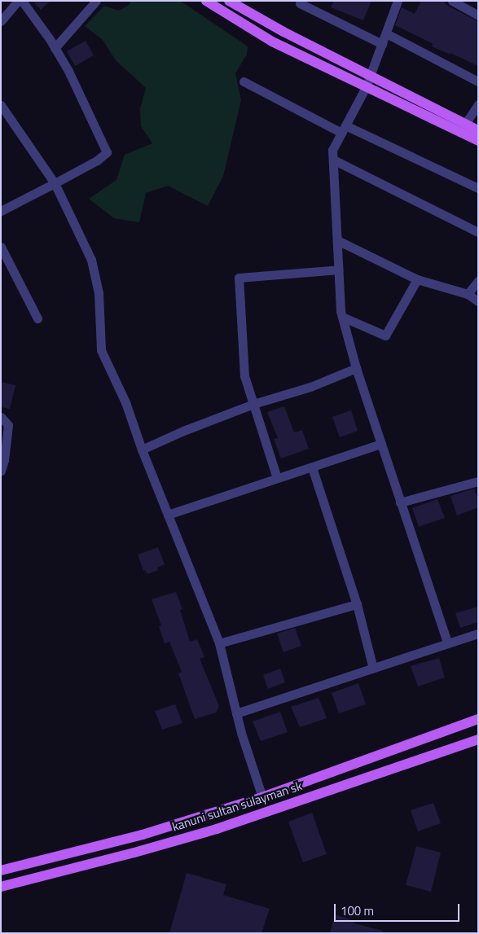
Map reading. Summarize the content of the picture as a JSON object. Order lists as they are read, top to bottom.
{
  "streets": {
    "main road": ["kanuni sultan sülayman sk"]
  },
  "scale_bar": "100 m"
}
